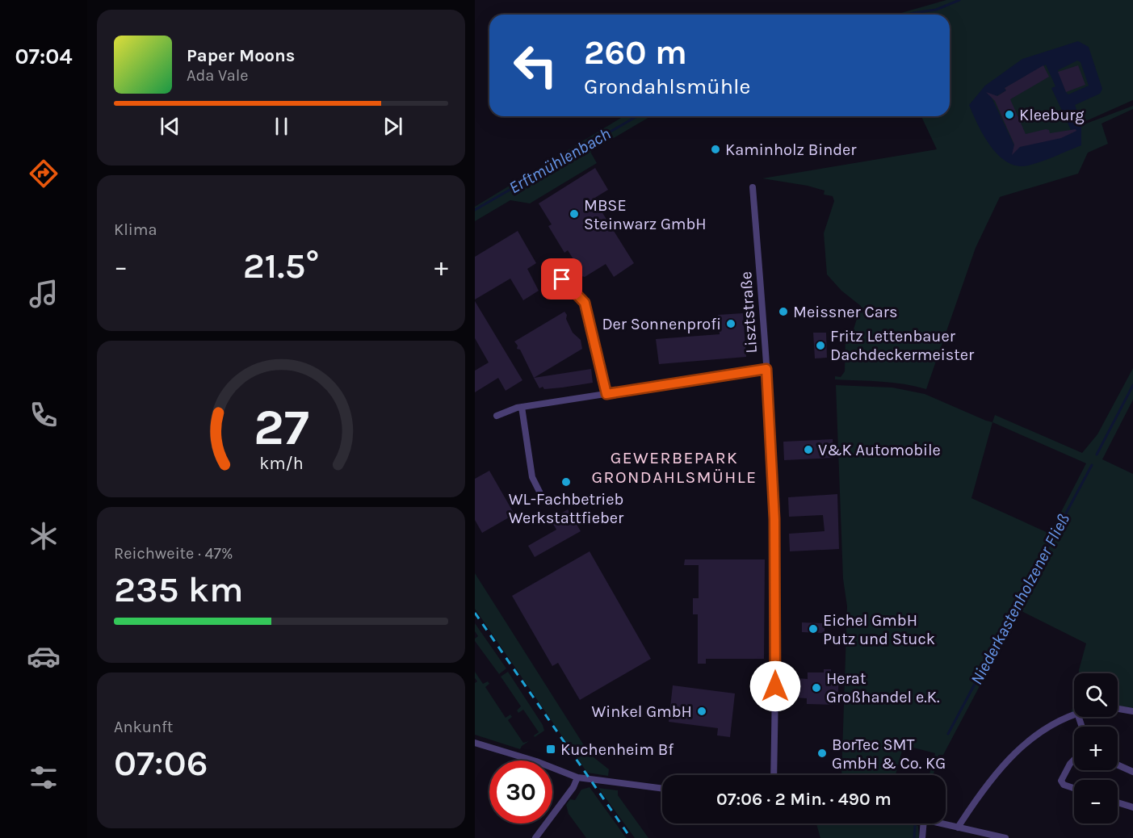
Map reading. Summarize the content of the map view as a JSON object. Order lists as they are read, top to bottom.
{
  "streets": {
    "street": ["Lisztstraße"]
  },
  "districts": ["GEWERBEPARK GRONDAHLSMÜHLE"],
  "water": ["Erftmühlenbach", "Niederkastenholzener Fließ"],
  "places": {
    "other": [
      "Kleeburg",
      "Kaminholz Binder",
      "MBSE Steinwarz GmbH",
      "Meissner Cars",
      "Der Sonnenprofi",
      "Fritz Lettenbauer Dachdeckermeister",
      "V&K Automobile",
      "WL-Fachbetrieb Werkstattfieber",
      "Eichel GmbH Putz und Stuck",
      "Herat Großhandel e.K.",
      "Winkel GmbH",
      "BorTec SMT GmbH & Co. KG"
    ],
    "transit": ["Kuchenheim Bf"]
  },
  "page": {
    "tabs": "07:04",
    "turn": ["260 m", "Grondahlsmühle"],
    "song": ["Paper Moons", "Ada Vale"],
    "tile": [
      "Klima",
      ["Reichweite · 47%", "235 km"],
      ["Ankunft", "07:06"]
    ],
    "heat": ["−", "21.5°", "+"],
    "map_buttons": ["+", "−"],
    "limit": "30",
    "trip": "07:06 · 2 Min. · 490 m",
    "gauge": ["27", "km/h"]
  }
}
